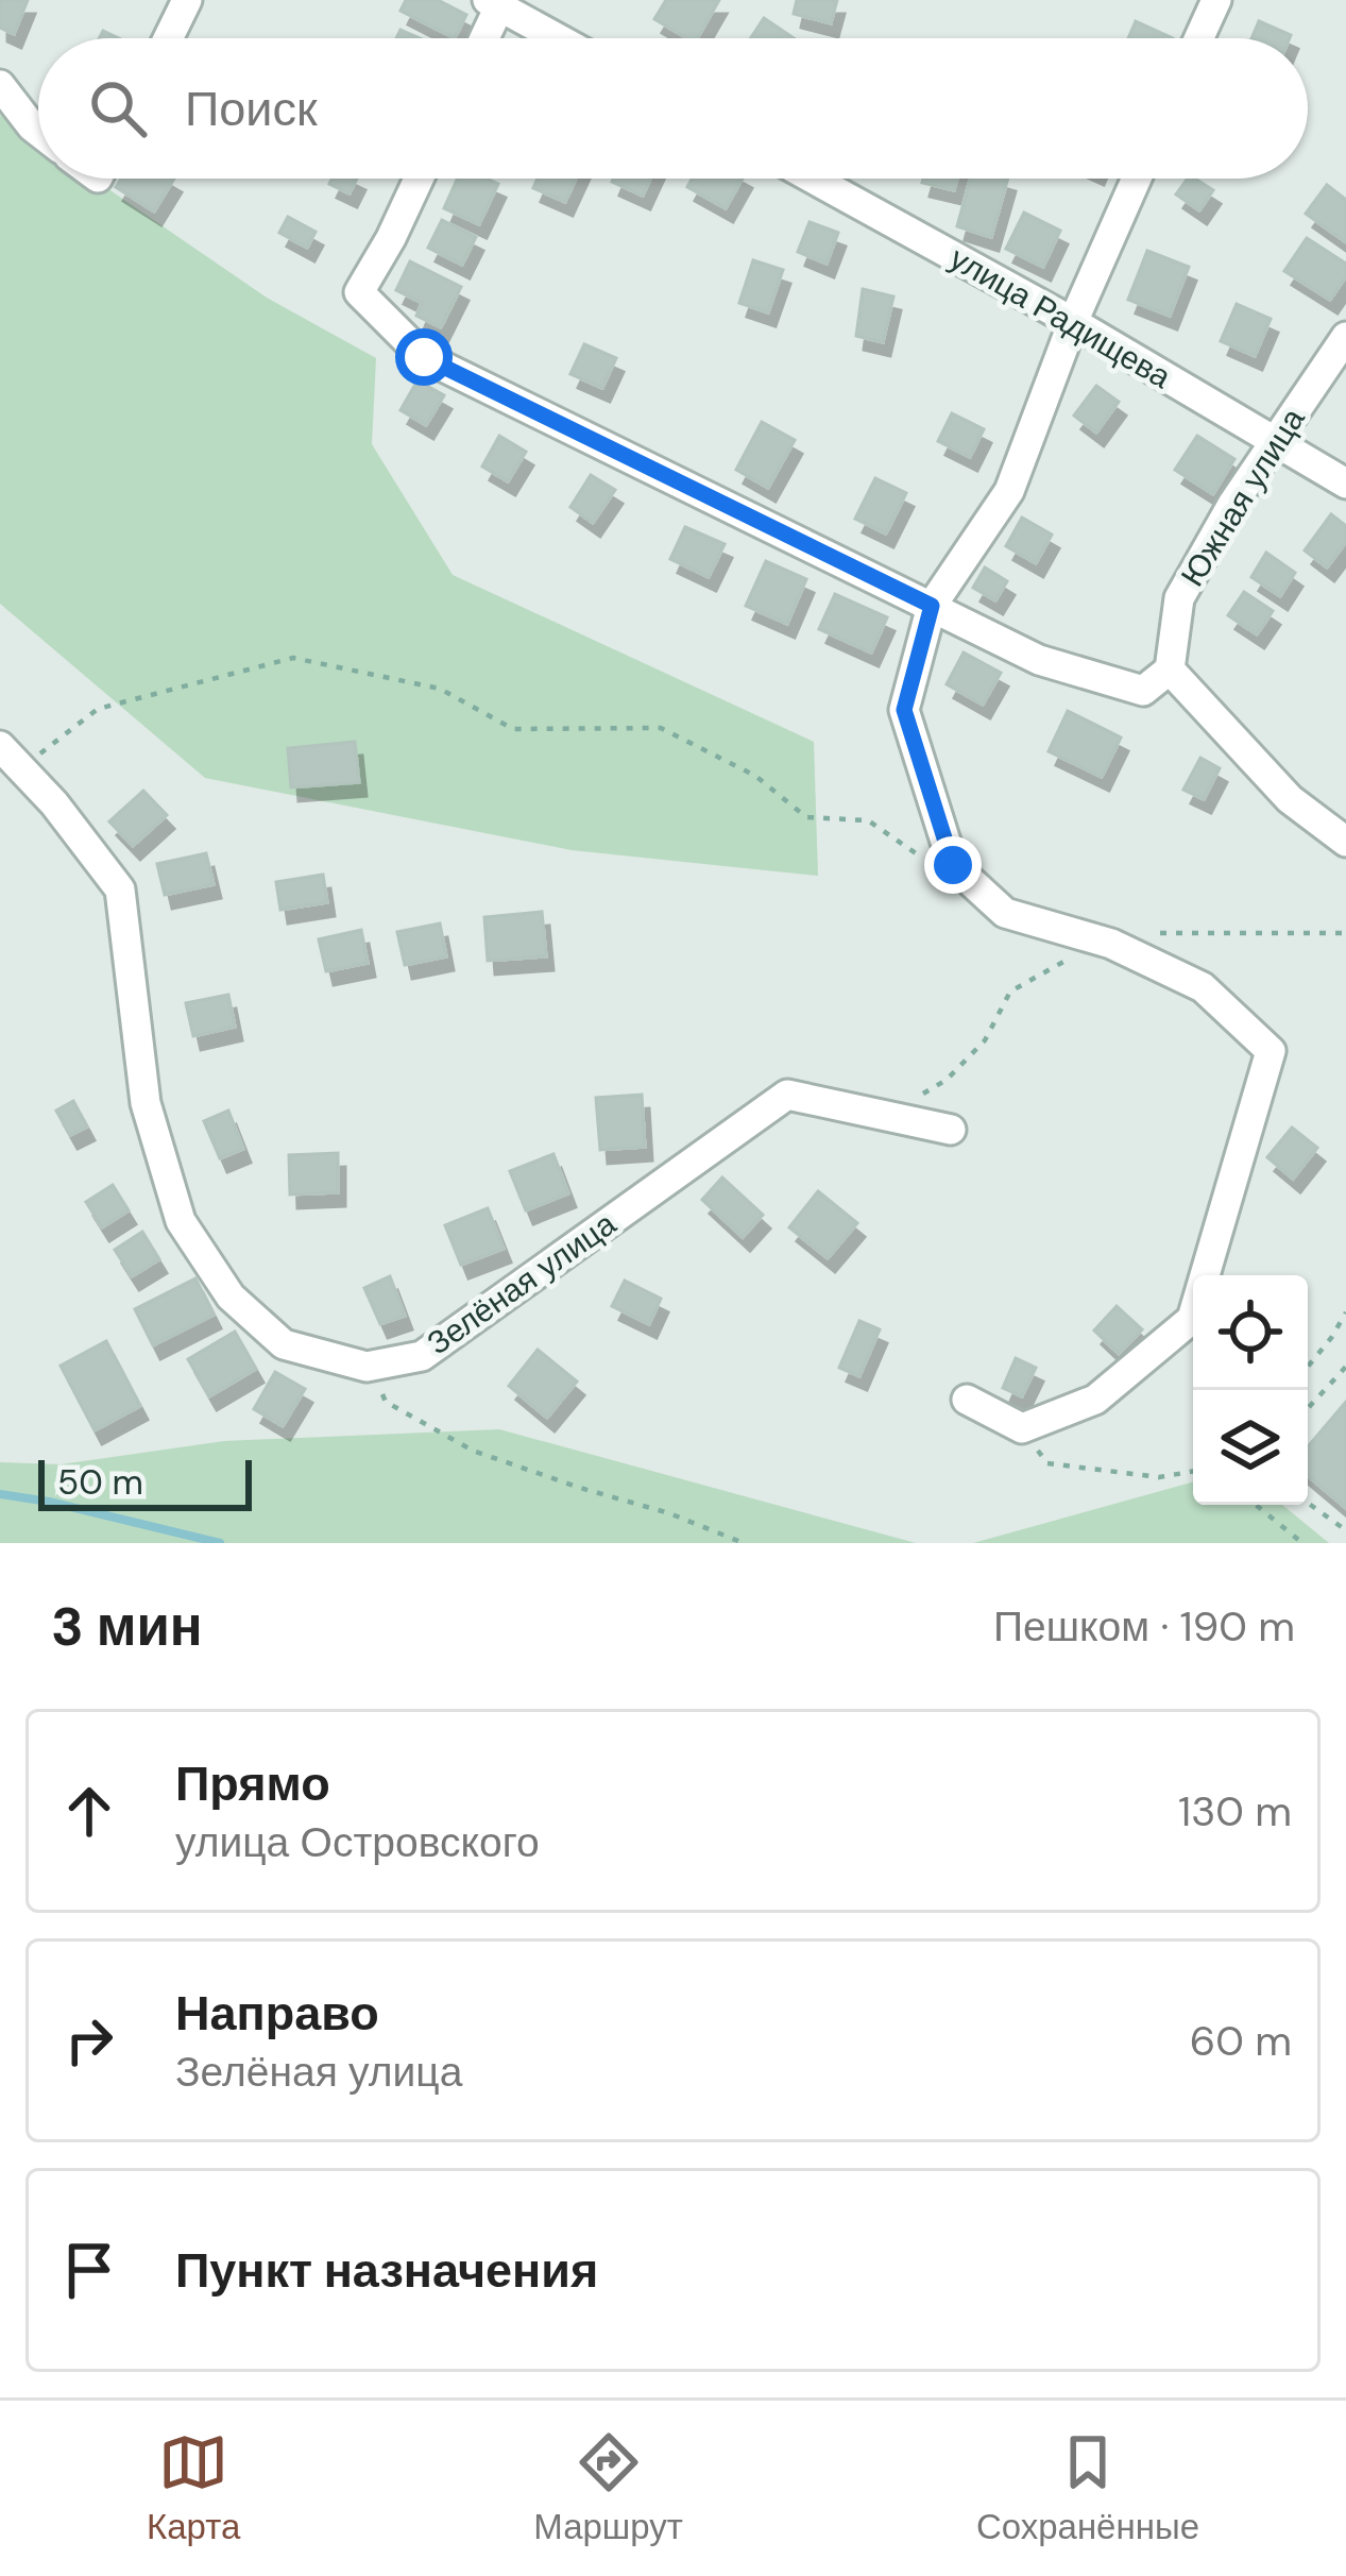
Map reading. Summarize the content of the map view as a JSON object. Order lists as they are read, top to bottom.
{
  "streets": {
    "street": ["улица Радищева", "Южная улица", "Зелёная улица"]
  },
  "crossings": [
    ["улица Радищева", "Южная улица"]
  ],
  "scale_bar": "50 m",
  "page": {
    "search": "Поиск",
    "scale": "50 m",
    "heading": ["3 мин", "Пешком · 190 m"],
    "list": [
      ["Прямо", "улица Островского", "130 m"],
      ["Направо", "Зелёная улица", "60 m"],
      "Пункт назначения"
    ],
    "nav": ["Карта", "Маршрут", "Сохранённые"]
  }
}
